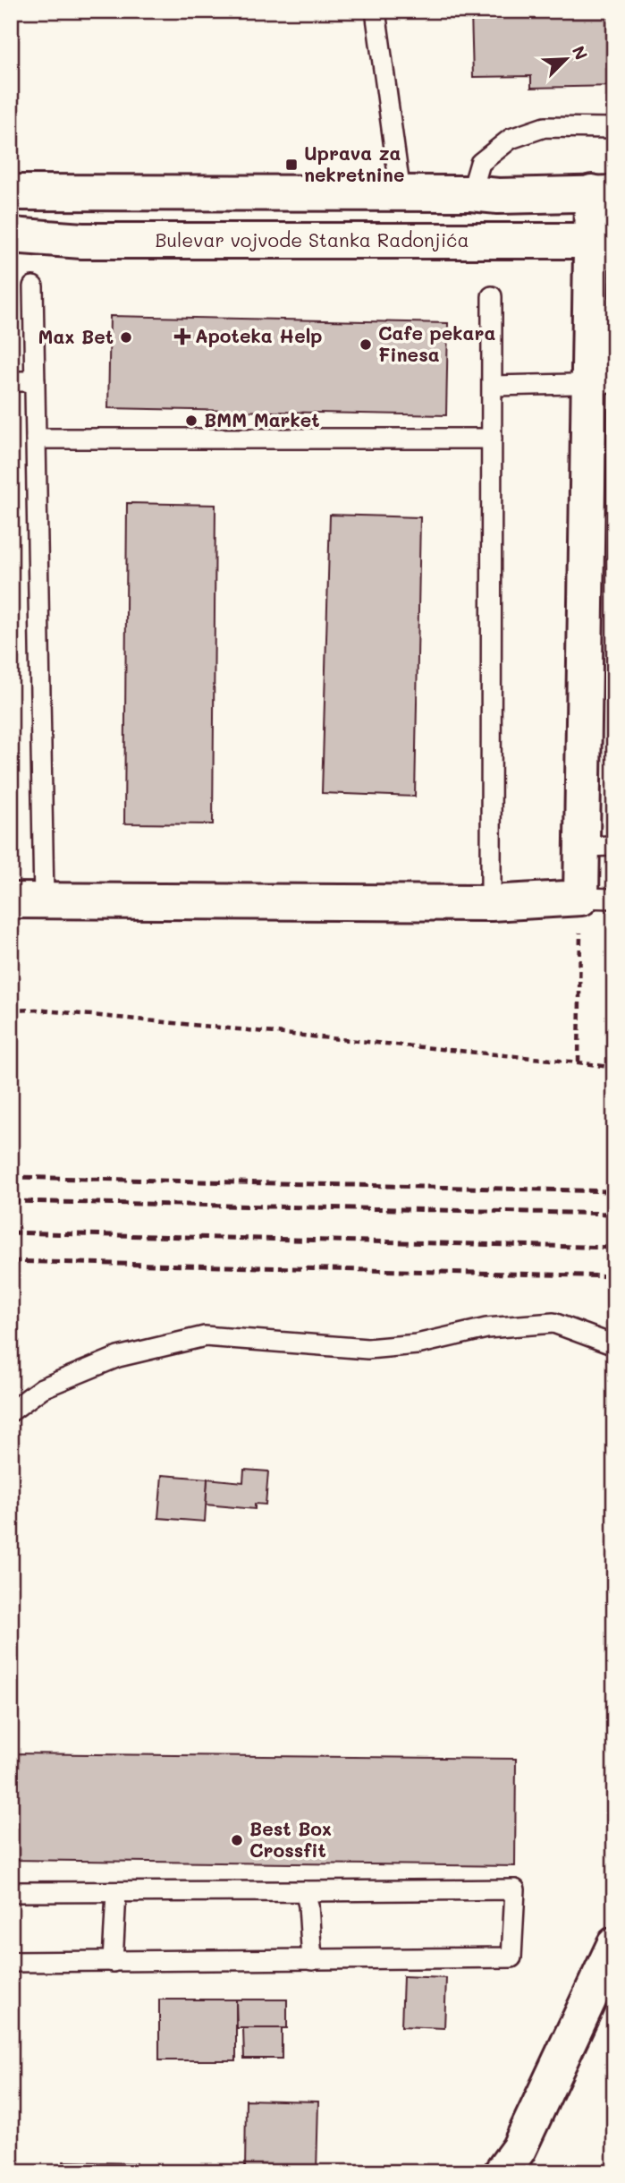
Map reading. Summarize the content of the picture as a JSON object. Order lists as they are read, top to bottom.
{
  "streets": {
    "street": ["Bulevar vojvode Stanka Radonjića"]
  },
  "places": {
    "transit": ["Uprava za nekretnine"],
    "health": ["Apoteka Help"],
    "other": [
      "Max Bet",
      "Cafe pekara Finesa",
      "BMM Market",
      "Best Box Crossfit"
    ]
  },
  "north": "top right"
}
